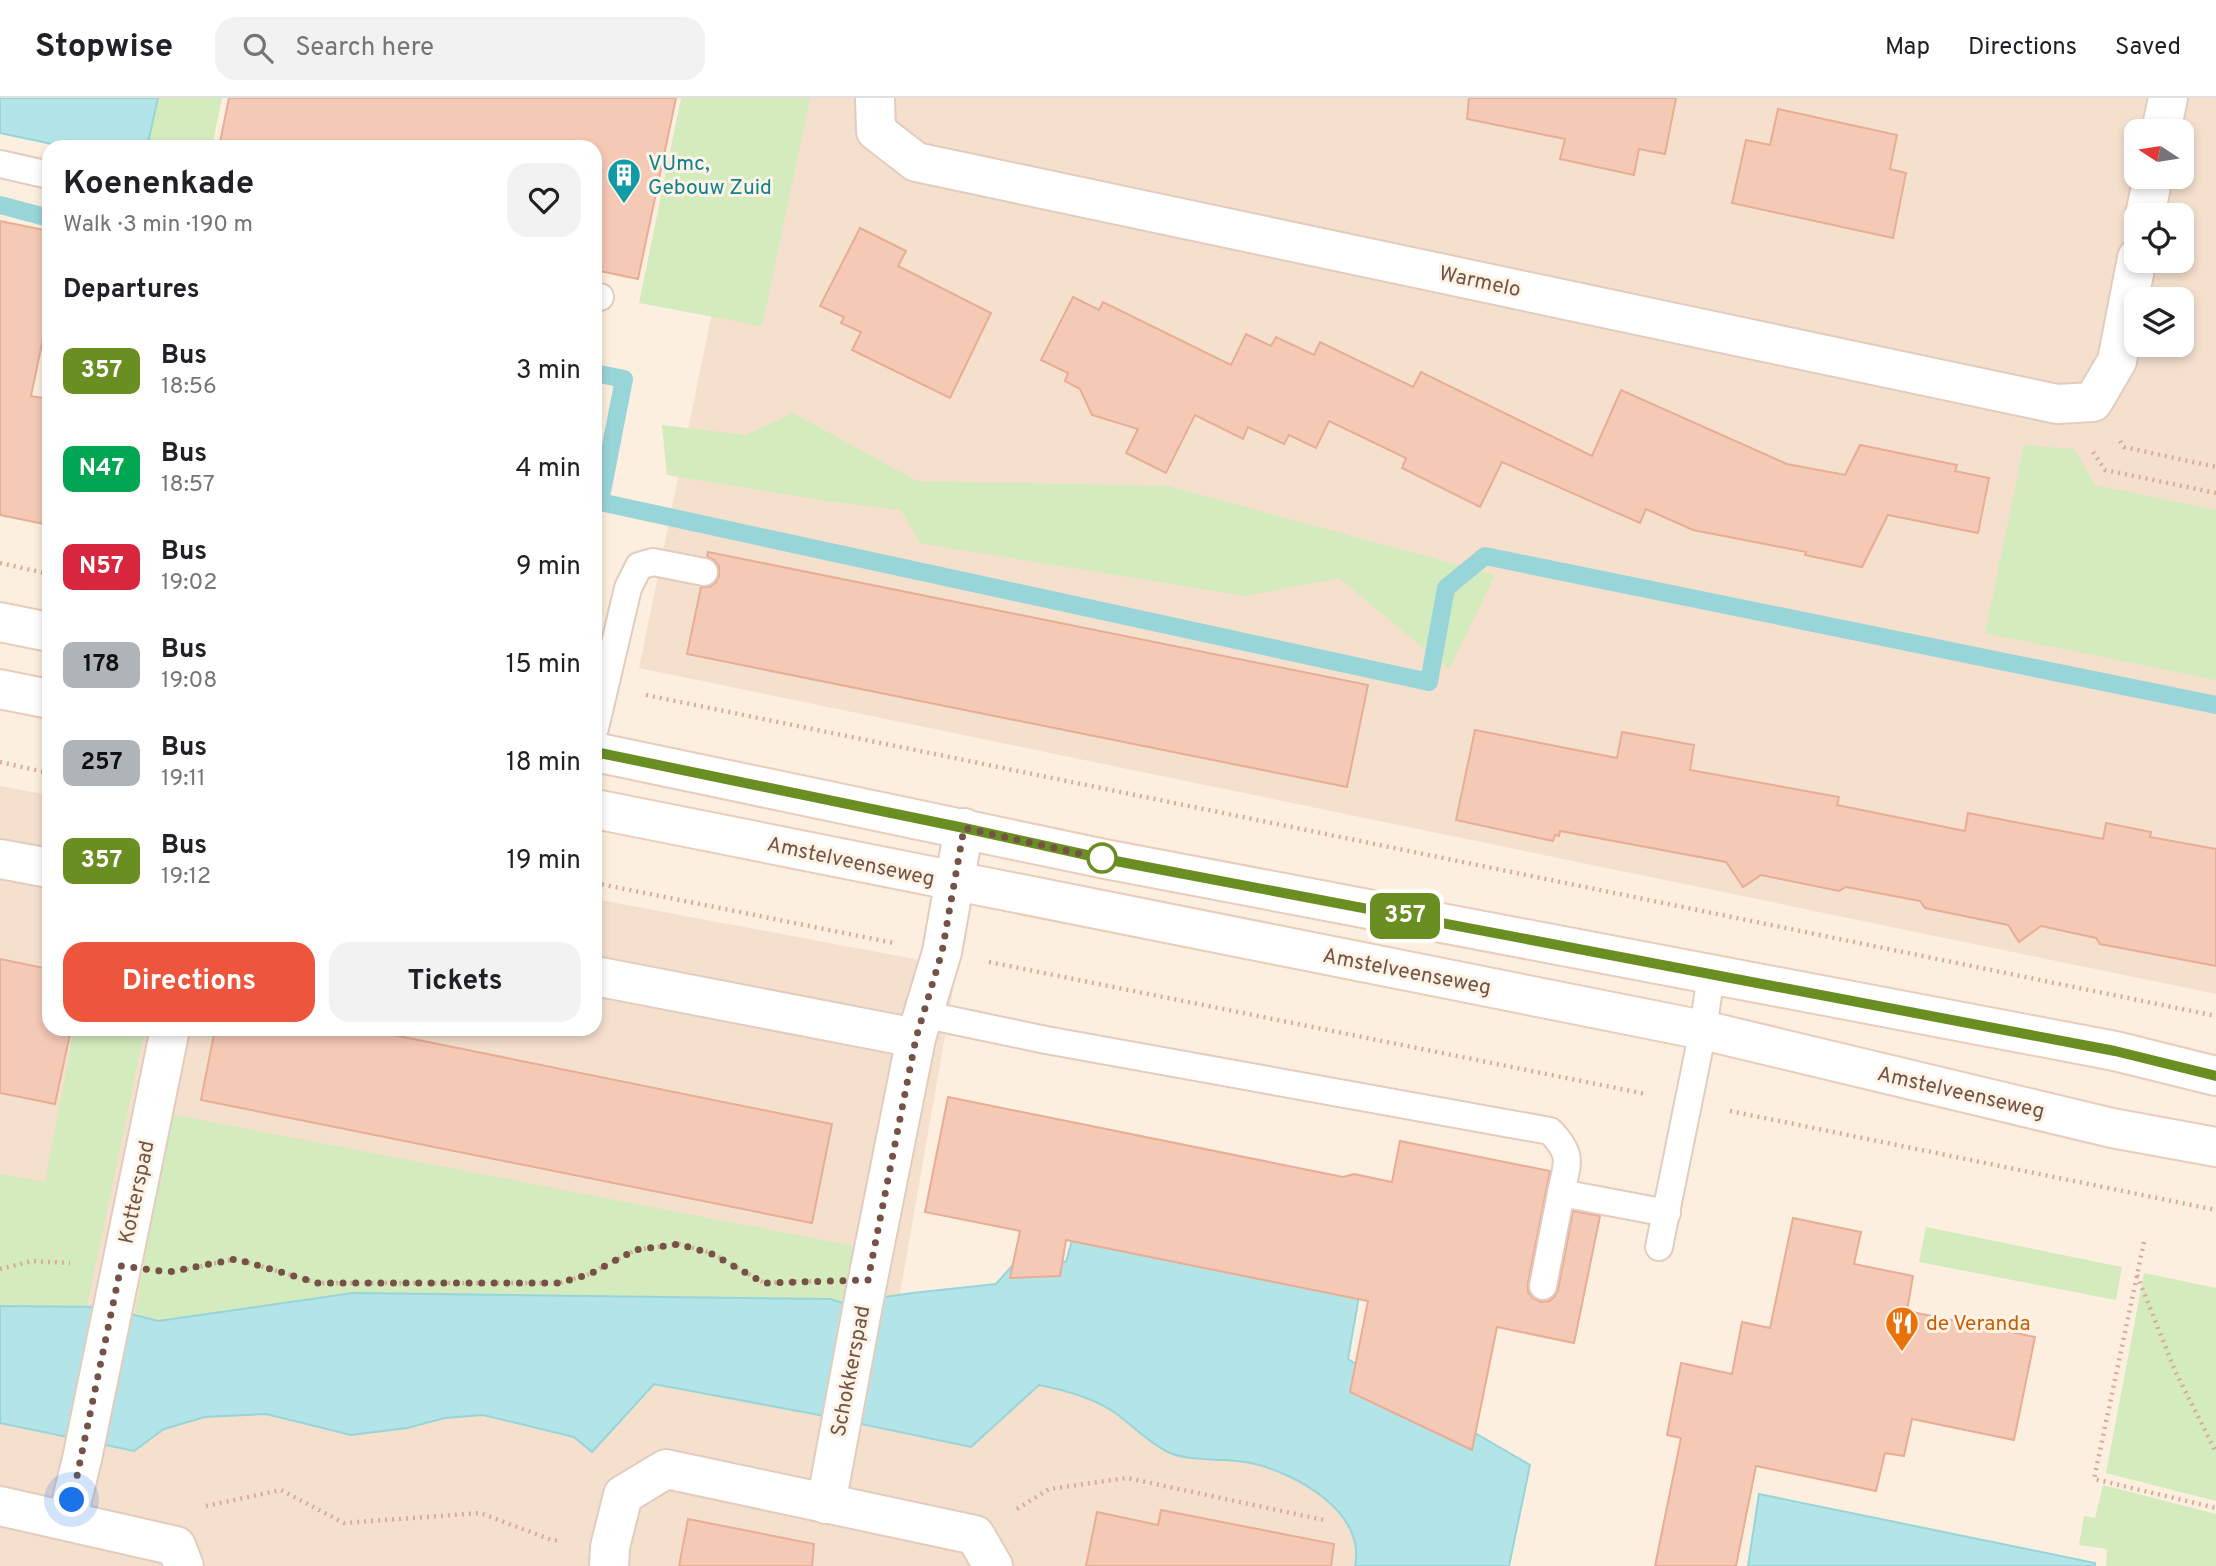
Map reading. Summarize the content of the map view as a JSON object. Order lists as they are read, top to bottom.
{
  "streets": {
    "street": [
      "Warmelo",
      "Amstelveenseweg",
      "Kotterspad",
      "Schokkerspad"
    ]
  },
  "crossings": [
    ["Amstelveenseweg", "Schokkerspad"]
  ],
  "places": {
    "building": ["VUmc, Gebouw Zuid"],
    "restaurant": ["de Veranda"]
  },
  "lines": ["bus line 357"],
  "north": "left",
  "page": {
    "header": "Stopwise",
    "search": "Search here",
    "nav": ["Map", "Directions", "Saved"],
    "on_map": "357",
    "heading": [
      ["Koenenkade", "Walk · 3 min · 190 m"],
      "Departures"
    ],
    "list": [
      {
        "mark": "357",
        "name": "Bus",
        "note": "18:56",
        "value": "3 min"
      },
      {
        "mark": "N47",
        "name": "Bus",
        "note": "18:57",
        "value": "4 min"
      },
      {
        "mark": "N57",
        "name": "Bus",
        "note": "19:02",
        "value": "9 min"
      },
      {
        "mark": "178",
        "name": "Bus",
        "note": "19:08",
        "value": "15 min"
      },
      {
        "mark": "257",
        "name": "Bus",
        "note": "19:11",
        "value": "18 min"
      },
      {
        "mark": "357",
        "name": "Bus",
        "note": "19:12",
        "value": "19 min"
      }
    ],
    "buttons": ["Directions", "Tickets"]
  }
}
